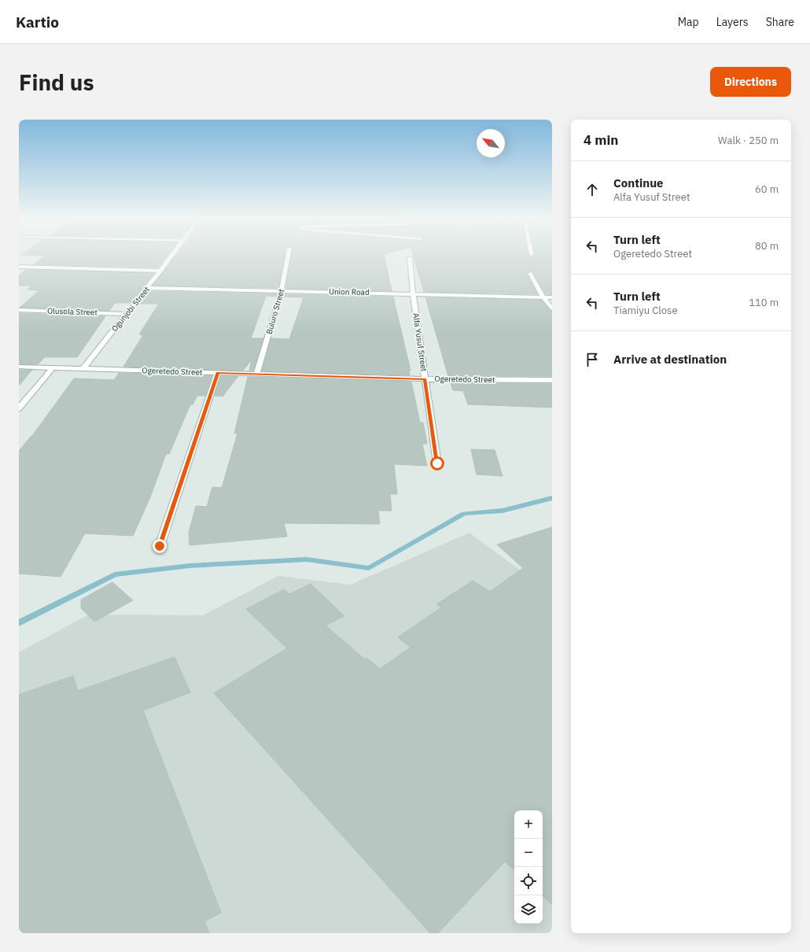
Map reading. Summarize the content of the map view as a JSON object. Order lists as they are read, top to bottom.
{
  "streets": {
    "street": [
      "Union Road",
      "Ogunjobi Street",
      "Olusola Street",
      "Buluro Street",
      "Alfa Yusuf Street",
      "Ogeretedo Street"
    ]
  },
  "crossings": [
    ["Union Road", "Ogunjobi Street"],
    ["Union Road", "Buluro Street"],
    ["Union Road", "Alfa Yusuf Street"],
    ["Ogunjobi Street", "Olusola Street"],
    ["Ogunjobi Street", "Ogeretedo Street"],
    ["Buluro Street", "Ogeretedo Street"],
    ["Alfa Yusuf Street", "Ogeretedo Street"]
  ],
  "north": "top left",
  "page": {
    "header": "Kartio",
    "nav": ["Map", "Layers", "Share"],
    "buttons": "Directions",
    "title": "Find us",
    "heading": ["4 min", "Walk · 250 m"],
    "list": [
      ["Continue", "Alfa Yusuf Street", "60 m"],
      ["Turn left", "Ogeretedo Street", "80 m"],
      ["Turn left", "Tiamiyu Close", "110 m"],
      "Arrive at destination"
    ],
    "map_buttons": ["+", "−"]
  }
}
